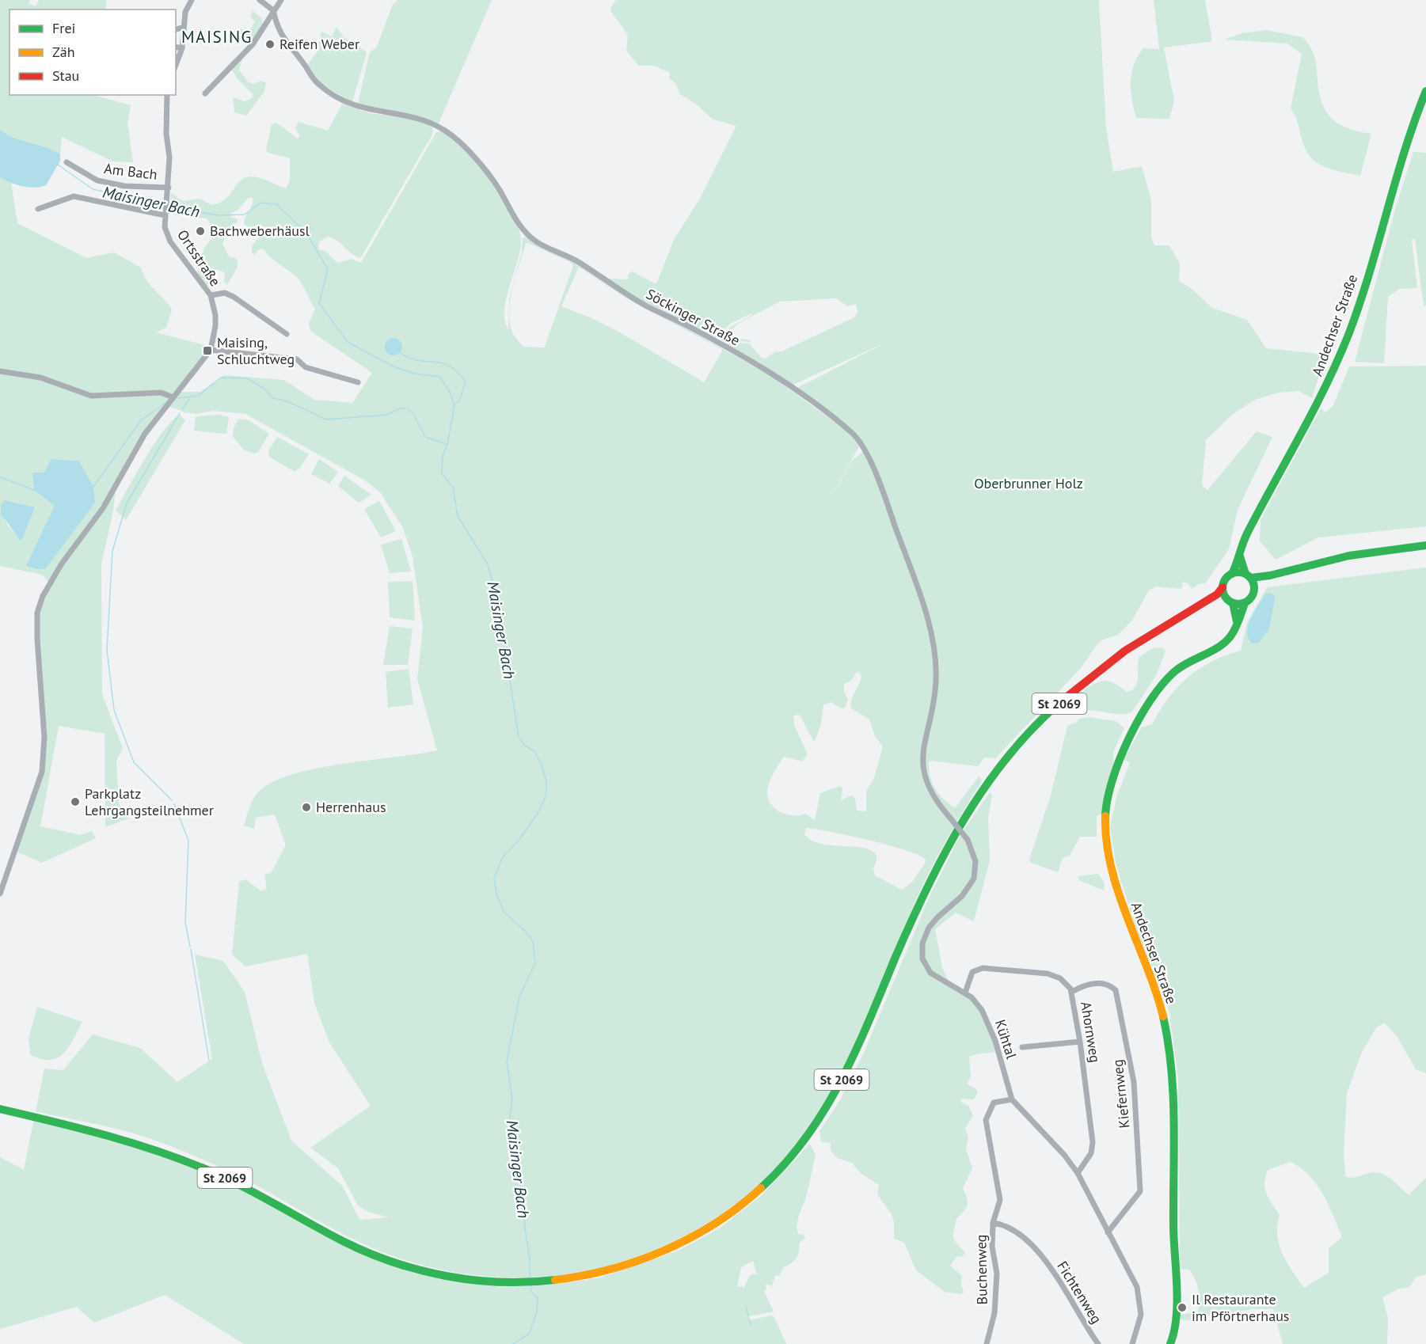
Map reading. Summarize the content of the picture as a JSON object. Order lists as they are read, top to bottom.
{
  "streets": {
    "main road": ["Andechser Straße", "St 2069"],
    "street": [
      "Am Bach",
      "Ortsstraße",
      "Söckinger Straße",
      "Ahornweg",
      "Kühtal",
      "Kiefernweg",
      "Buchenweg",
      "Fichtenweg"
    ]
  },
  "crossings": [
    ["Am Bach", "Ortsstraße"],
    ["Söckinger Straße", "Kühtal"],
    ["Andechser Straße", "St 2069"],
    ["Ahornweg", "Kühtal"],
    ["Ahornweg", "Kiefernweg"],
    ["Kühtal", "Kiefernweg"],
    ["Kühtal", "Buchenweg"],
    ["Buchenweg", "Fichtenweg"]
  ],
  "districts": ["MAISING"],
  "water": ["Maisinger Bach"],
  "parks": ["Oberbrunner Holz"],
  "places": {
    "other": [
      "Reifen Weber",
      "Bachweberhäusl",
      "Parkplatz Lehrgangsteilnehmer",
      "Herrenhaus",
      "Il Restaurante im Pförtnerhaus"
    ],
    "transit": ["Maising, Schluchtweg"]
  },
  "legend": ["Frei", "Zäh", "Stau"]
}
